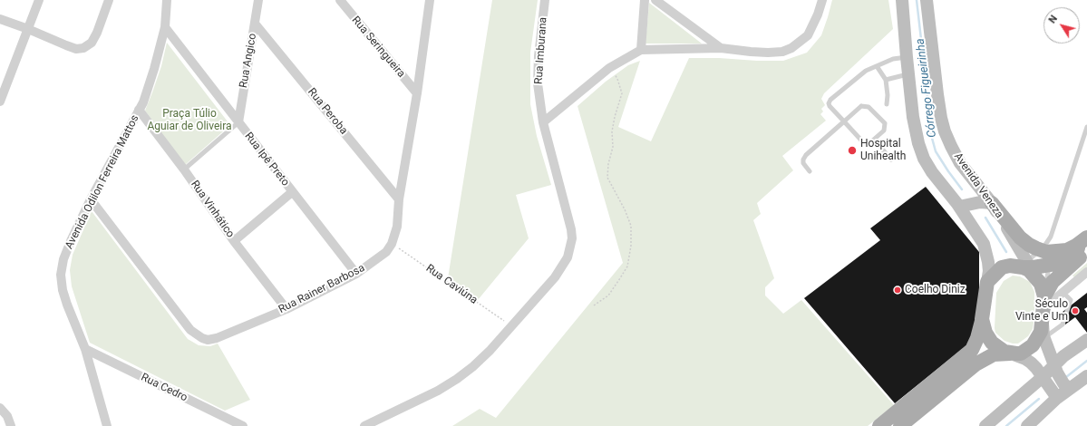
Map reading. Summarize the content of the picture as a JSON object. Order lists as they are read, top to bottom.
{
  "streets": {
    "main road": ["Avenida Veneza"],
    "street": [
      "Rua Seringueira",
      "Rua Imburana",
      "Rua Angico",
      "Rua Peroba",
      "Rua Ipê Preto",
      "Avenida Odilon Ferreira Mattos",
      "Rua Vinhático",
      "Rua Rainer Barbosa",
      "Rua Cedro"
    ],
    "path": ["Rua Caviúna"]
  },
  "crossings": [
    ["Rua Seringueira", "Rua Rainer Barbosa"],
    ["Rua Angico", "Rua Peroba"],
    ["Rua Angico", "Rua Ipê Preto"],
    ["Rua Peroba", "Rua Rainer Barbosa"],
    ["Rua Ipê Preto", "Avenida Odilon Ferreira Mattos"],
    ["Rua Ipê Preto", "Rua Rainer Barbosa"],
    ["Avenida Odilon Ferreira Mattos", "Rua Vinhático"],
    ["Avenida Odilon Ferreira Mattos", "Rua Rainer Barbosa"],
    ["Avenida Odilon Ferreira Mattos", "Rua Cedro"],
    ["Rua Vinhático", "Rua Rainer Barbosa"],
    ["Rua Caviúna", "Rua Rainer Barbosa"]
  ],
  "water": ["Córrego Figueirinha"],
  "parks": ["Praça Túlio Aguiar de Oliveira"],
  "places": ["Hospital Unihealth", "Coelho Diniz", "Século Vinte e Um"],
  "north": "top left"
}
